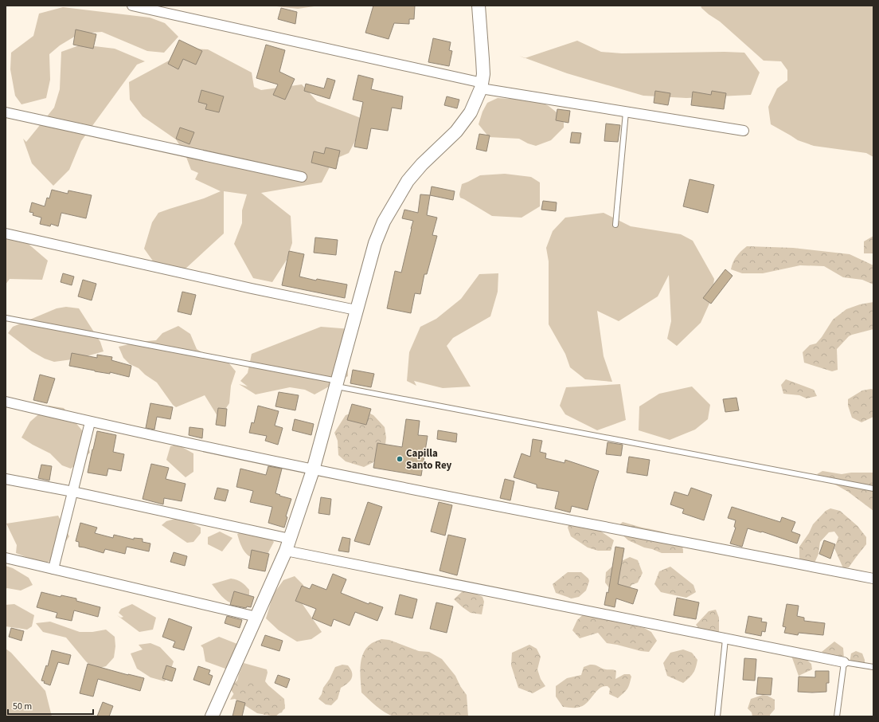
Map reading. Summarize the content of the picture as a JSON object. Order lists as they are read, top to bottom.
{
  "places": ["Capilla Santo Rey"],
  "scale_bar": "50 m"
}
